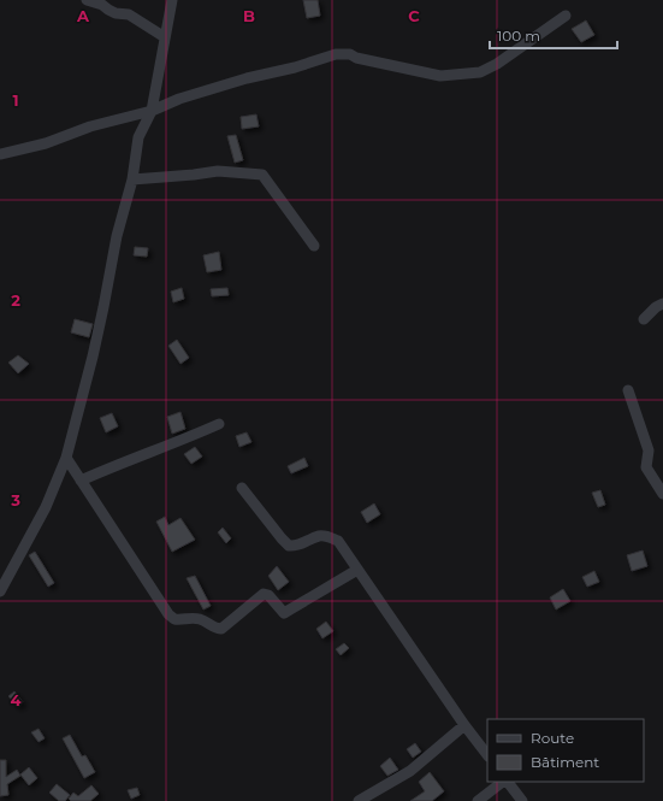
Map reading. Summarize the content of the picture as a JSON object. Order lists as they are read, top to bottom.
{
  "legend": ["Route", "Bâtiment"],
  "scale_bar": "100 m",
  "grid": {
    "columns": ["A", "B", "C"],
    "rows": [
      "1",
      "2",
      "3",
      "4"
    ]
  }
}
